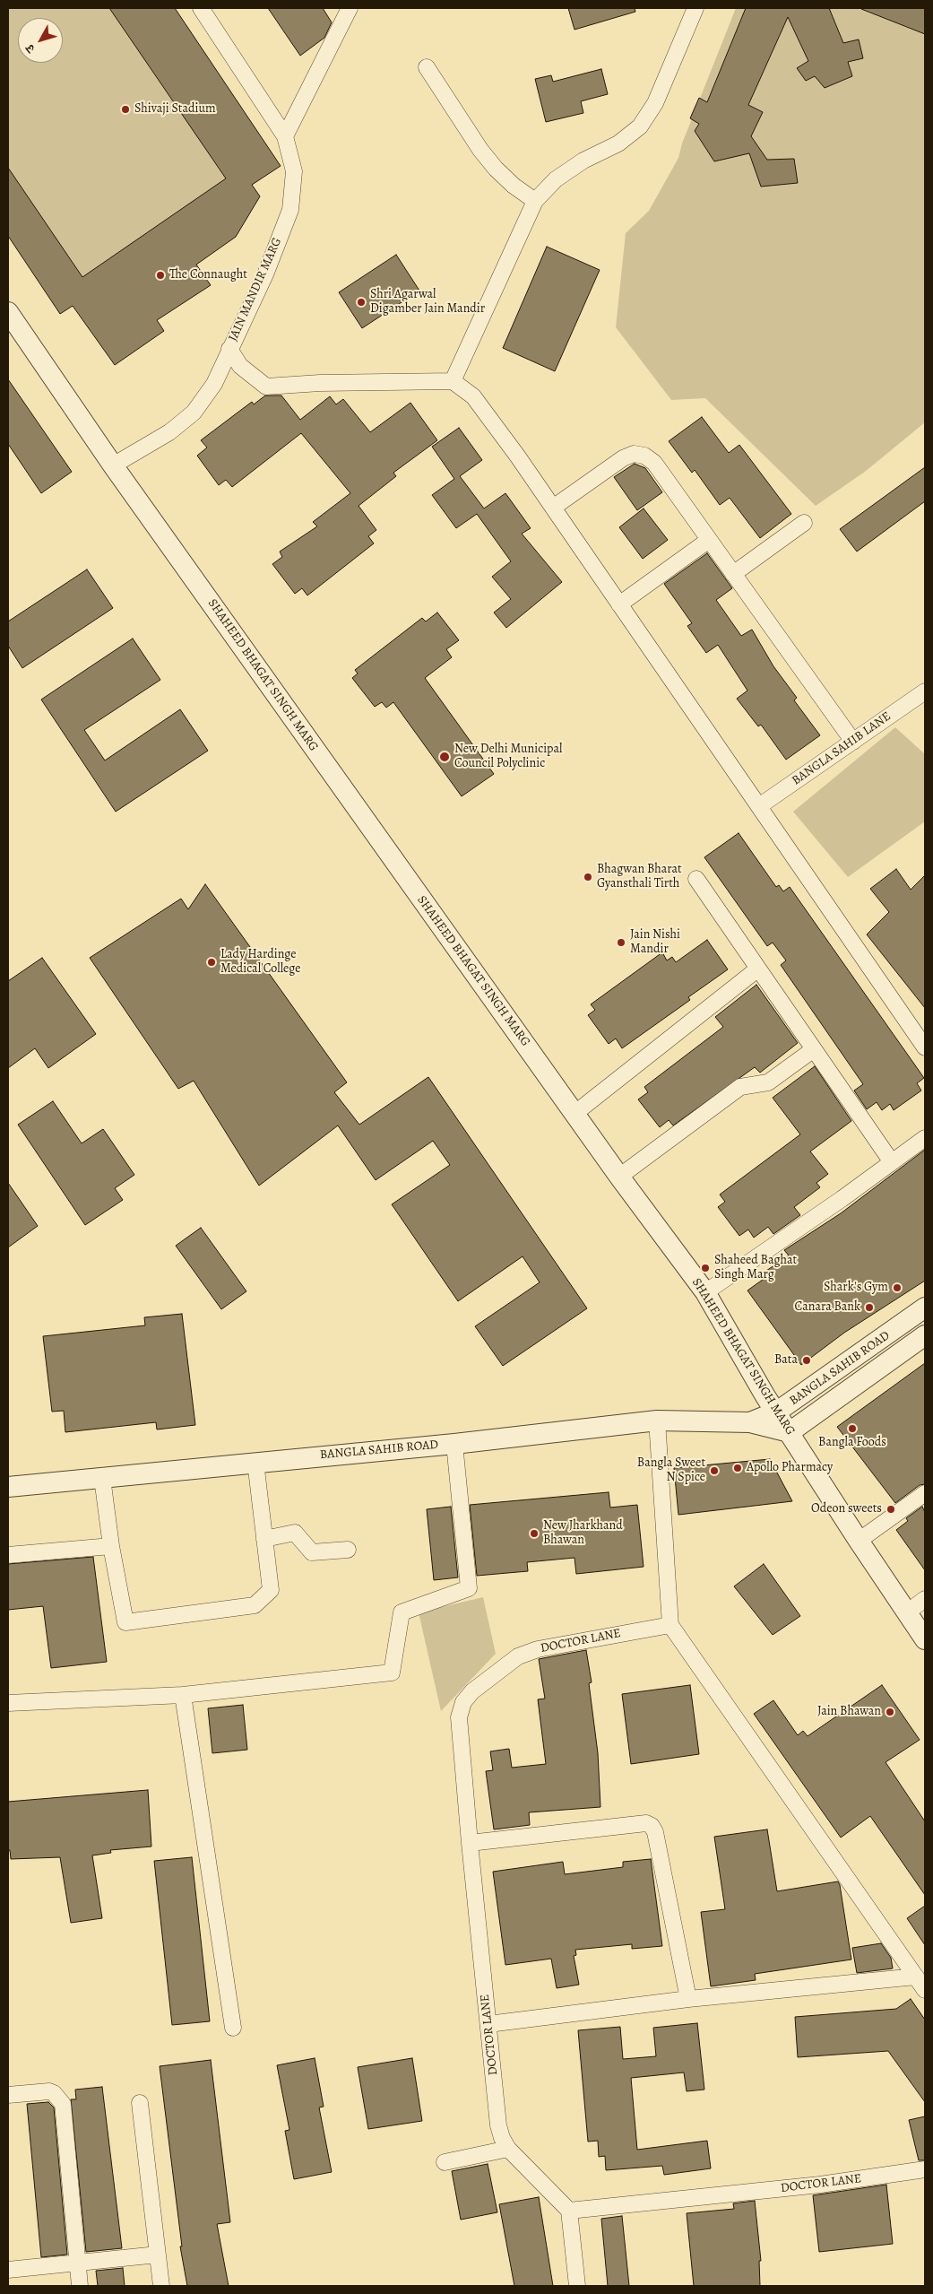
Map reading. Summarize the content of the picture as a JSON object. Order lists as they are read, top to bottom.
{
  "streets": {
    "street": [
      "JAIN MANDIR MARG",
      "SHAHEED BHAGAT SINGH MARG",
      "BANGLA SAHIB LANE",
      "BANGLA SAHIB ROAD",
      "DOCTOR LANE"
    ]
  },
  "crossings": [
    ["JAIN MANDIR MARG", "SHAHEED BHAGAT SINGH MARG"],
    ["SHAHEED BHAGAT SINGH MARG", "BANGLA SAHIB ROAD"]
  ],
  "places": [
    "Shivaji Stadium",
    "The Connaught",
    "Shri Agarwal Digamber Jain Mandir",
    "New Delhi Municipal Council Polyclinic",
    "Bhagwan Bharat Gyansthali Tirth",
    "Jain Nishi Mandir",
    "Lady Hardinge Medical College",
    "Shaheed Baghat Singh Marg",
    "Shark's Gym",
    "Canara Bank",
    "Bata",
    "Bangla Foods",
    "Apollo Pharmacy",
    "Bangla Sweet N Spice",
    "Odeon sweets",
    "New Jharkhand Bhawan",
    "Jain Bhawan"
  ],
  "north": "bottom left"
}
